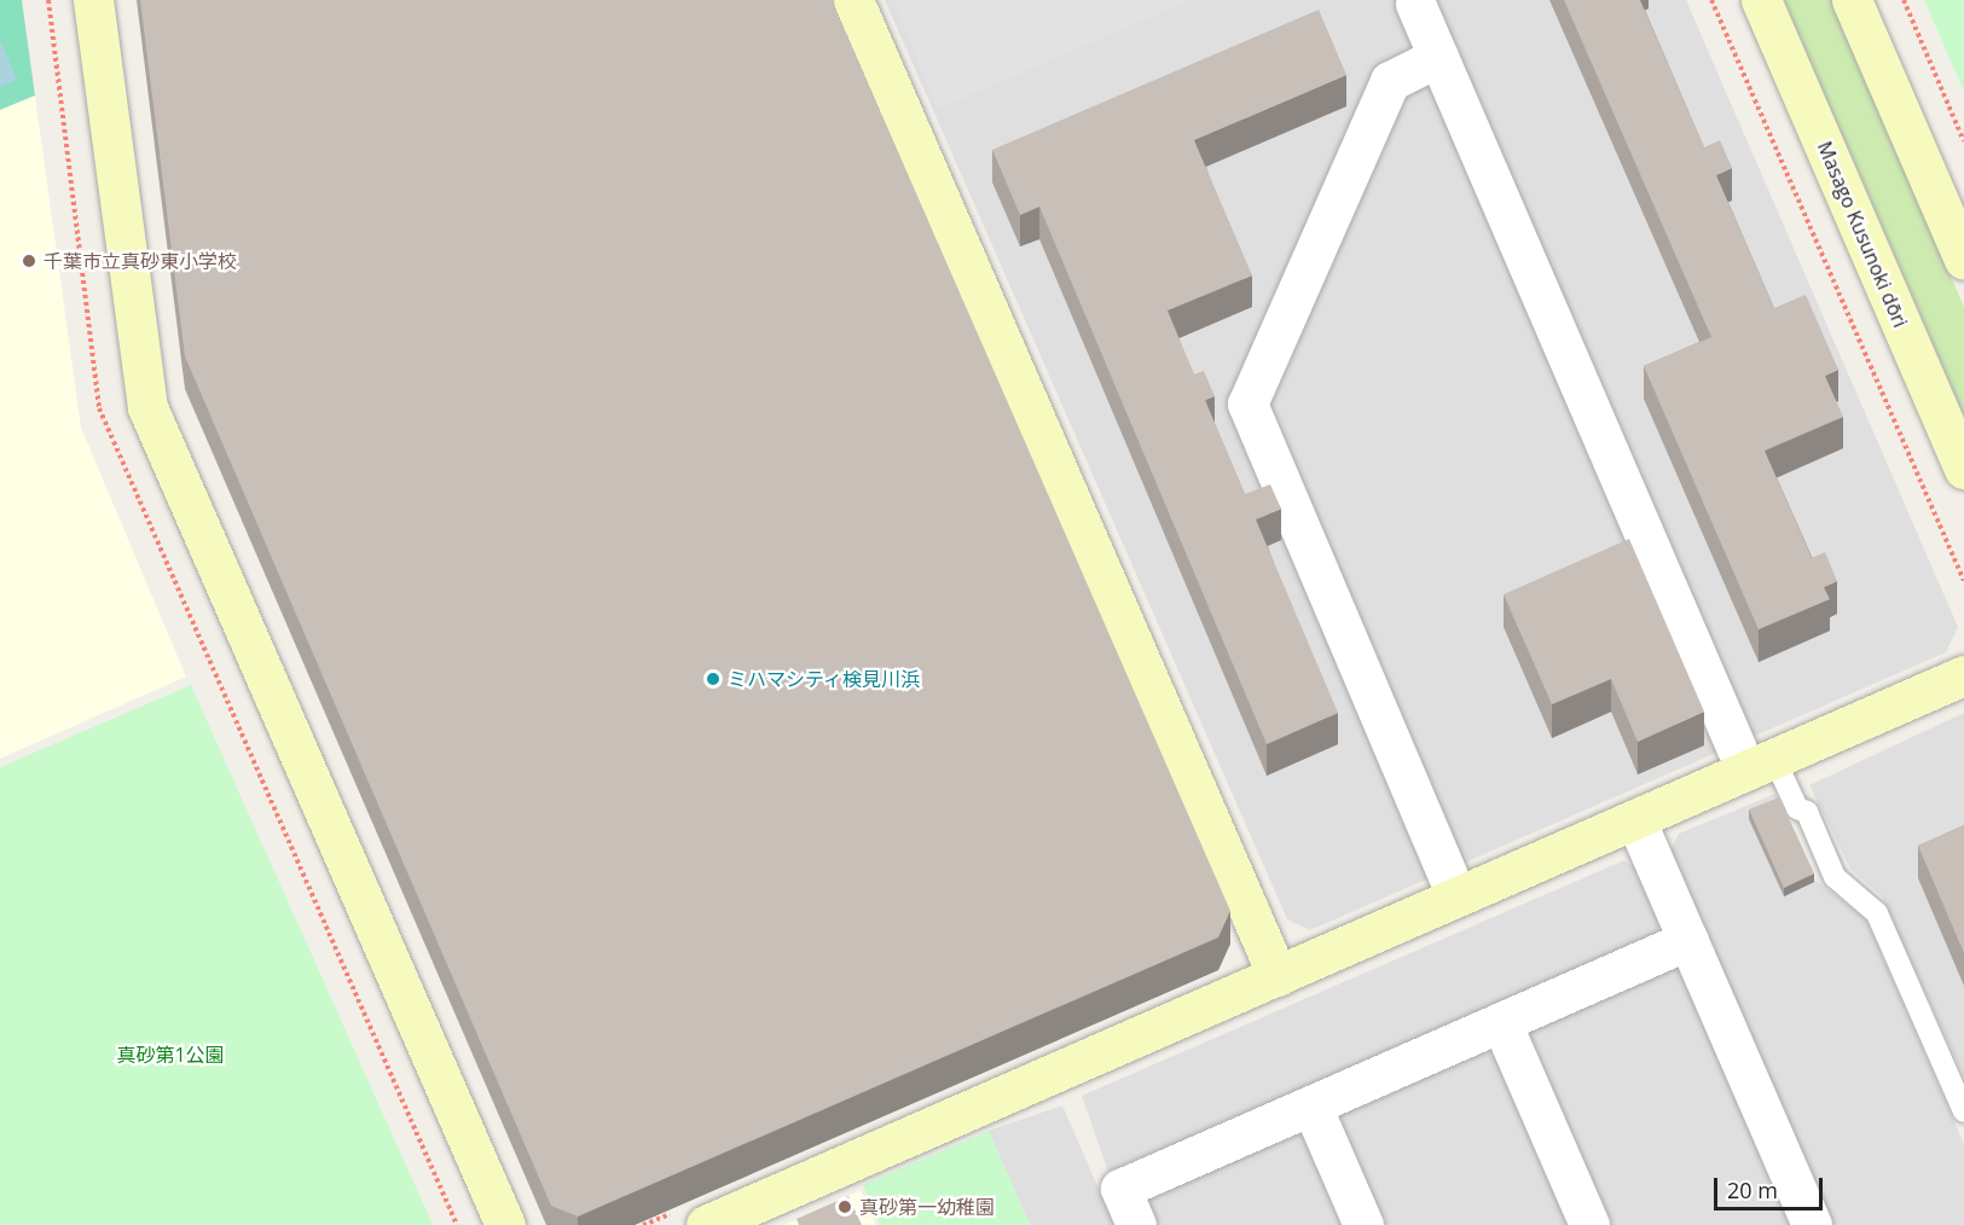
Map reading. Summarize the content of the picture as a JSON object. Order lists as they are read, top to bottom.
{
  "streets": {
    "street": ["Masago Kusunoki dōri"]
  },
  "parks": ["真砂第1公園"],
  "places": ["千葉市立真砂東小学校", "ミハマシティ検見川浜", "真砂第一幼稚園"],
  "scale_bar": "20 m"
}
